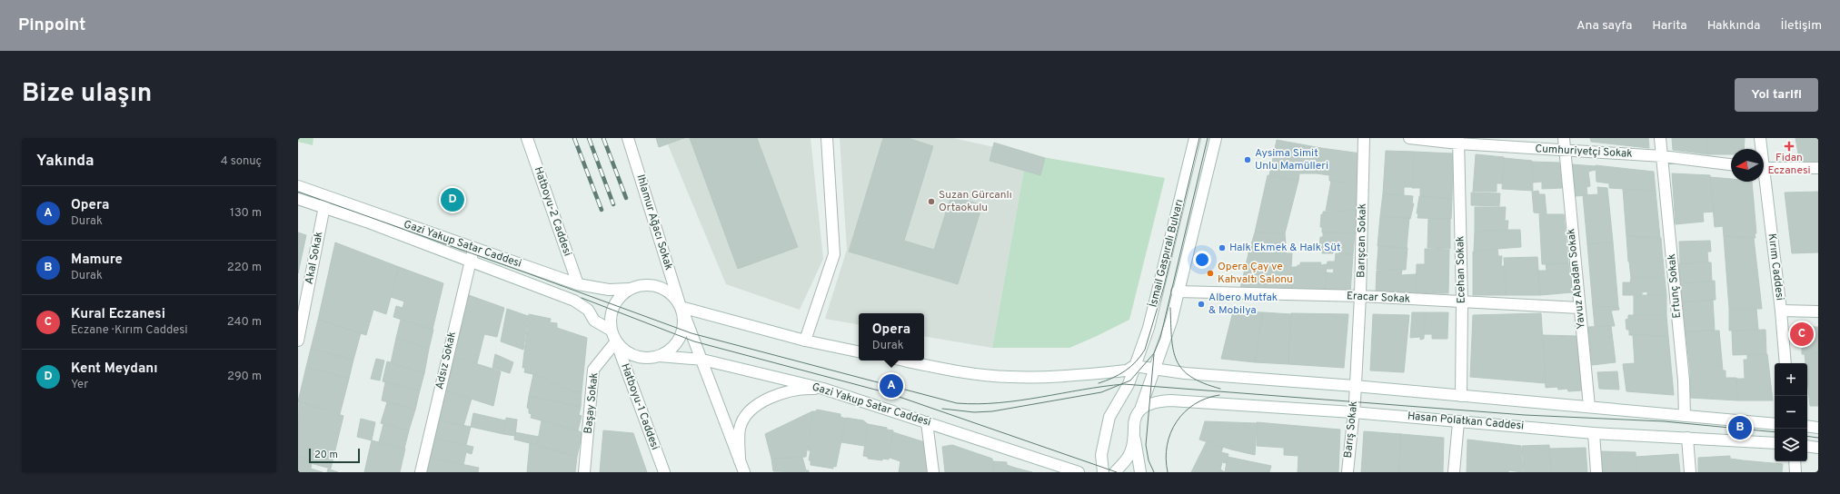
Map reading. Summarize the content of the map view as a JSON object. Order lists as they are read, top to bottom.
{
  "streets": {
    "main road": [
      "Cumhuriyetçi Sokak",
      "Hatboyu-2 Caddesi",
      "Ihlamur Ağacı Sokak",
      "Barışcan Sokak",
      "Gazi Yakup Satar Caddesi",
      "İsmail Gaspıralı Bulvarı",
      "Akal Sokak",
      "Kırım Caddesi",
      "Ecehan Sokak",
      "Yavuz Abadan Sokak",
      "Ertunç Sokak",
      "Eracar Sokak",
      "Adsız Sokak",
      "Başay Sokak",
      "Hatboyu-1 Caddesi",
      "Hasan Polatkan Caddesi",
      "Barış Sokak"
    ]
  },
  "crossings": [
    ["Cumhuriyetçi Sokak", "Ecehan Sokak"],
    ["Cumhuriyetçi Sokak", "Yavuz Abadan Sokak"],
    ["Cumhuriyetçi Sokak", "Ertunç Sokak"],
    ["Hatboyu-2 Caddesi", "Gazi Yakup Satar Caddesi"],
    ["Ihlamur Ağacı Sokak", "Gazi Yakup Satar Caddesi"],
    ["Ihlamur Ağacı Sokak", "Başay Sokak"],
    ["Ihlamur Ağacı Sokak", "Hatboyu-1 Caddesi"],
    ["Barışcan Sokak", "Eracar Sokak"],
    ["Barışcan Sokak", "Barış Sokak"],
    ["Gazi Yakup Satar Caddesi", "Akal Sokak"],
    ["Gazi Yakup Satar Caddesi", "Adsız Sokak"],
    ["Gazi Yakup Satar Caddesi", "Başay Sokak"],
    ["Gazi Yakup Satar Caddesi", "Hatboyu-1 Caddesi"],
    ["Ecehan Sokak", "Eracar Sokak"],
    ["Yavuz Abadan Sokak", "Eracar Sokak"],
    ["Başay Sokak", "Hatboyu-1 Caddesi"],
    ["Hasan Polatkan Caddesi", "Barış Sokak"]
  ],
  "places": {
    "health": ["Fidan Eczanesi"],
    "other": [
      "Aysima Simit Unlu Mamülleri",
      "Suzan Gürcanlı Ortaokulu",
      "Halk Ekmek & Halk Süt",
      "Opera Çay ve Kahvaltı Salonu",
      "Albero Mutfak & Mobilya"
    ]
  },
  "scale_bar": "20 m",
  "north": "left",
  "page": {
    "header": "Pinpoint",
    "nav": [
      "Ana sayfa",
      "Harita",
      "Hakkında",
      "İletişim"
    ],
    "title": "Bize ulaşın",
    "buttons": "Yol tarifi",
    "heading": ["Yakında", "4 sonuç"],
    "list": [
      {
        "mark": "A",
        "name": "Opera",
        "note": "Durak",
        "value": "130 m"
      },
      {
        "mark": "B",
        "name": "Mamure",
        "note": "Durak",
        "value": "220 m"
      },
      {
        "mark": "C",
        "name": "Kural Eczanesi",
        "note": "Eczane · Kırım Caddesi",
        "value": "240 m"
      },
      {
        "mark": "D",
        "name": "Kent Meydanı",
        "note": "Yer",
        "value": "290 m"
      }
    ],
    "pins": [
      "D",
      "C",
      "A",
      "B"
    ],
    "popup": ["Opera", "Durak"],
    "map_buttons": ["+", "−"],
    "scale": "20 m"
  }
}
